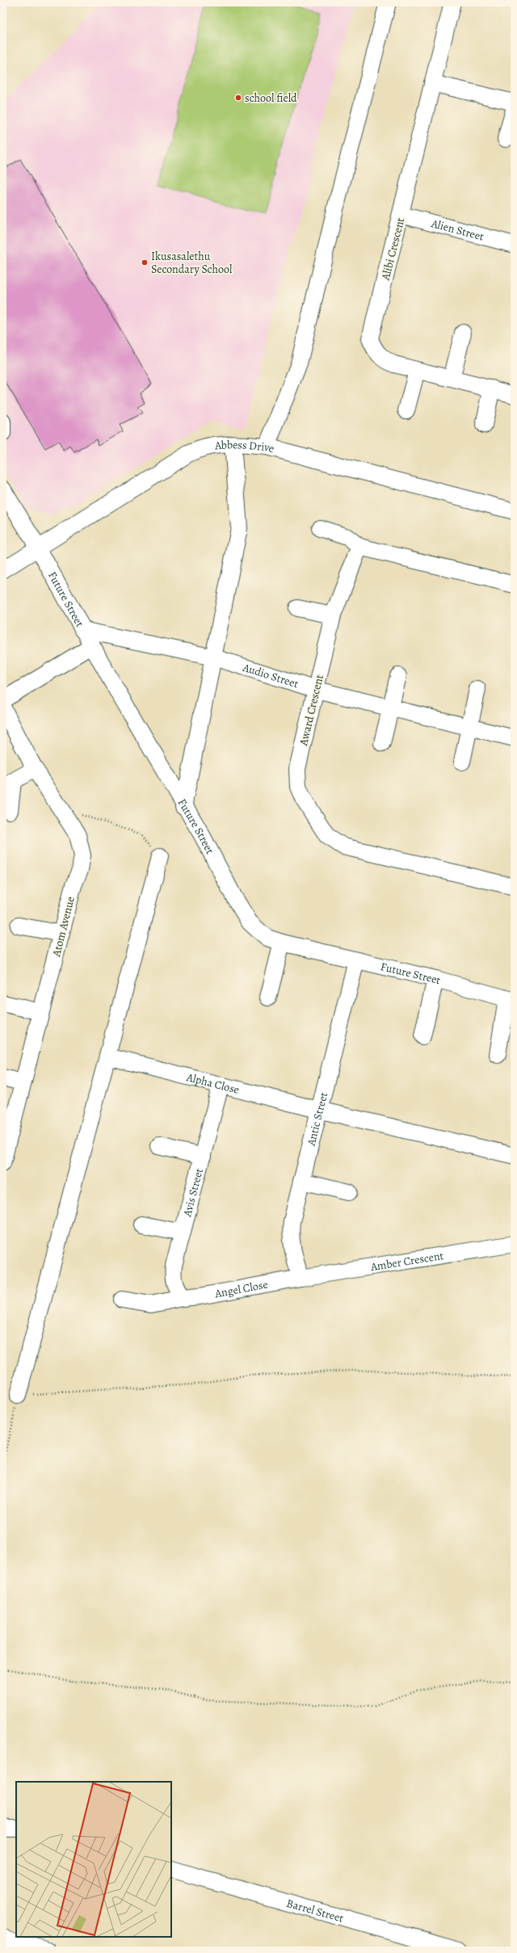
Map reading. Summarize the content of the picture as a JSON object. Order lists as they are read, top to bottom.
{
  "streets": {
    "street": [
      "Alien Street",
      "Alibi Crescent",
      "Abbess Drive",
      "Future Street",
      "Audio Street",
      "Award Crescent",
      "Atom Avenue",
      "Alpha Close",
      "Antic Street",
      "Avis Street",
      "Amber Crescent",
      "Angel Close",
      "Barrel Street"
    ]
  },
  "crossings": [
    ["Alien Street", "Alibi Crescent"],
    ["Abbess Drive", "Future Street"],
    ["Future Street", "Audio Street"],
    ["Future Street", "Antic Street"],
    ["Audio Street", "Award Crescent"],
    ["Alpha Close", "Antic Street"],
    ["Alpha Close", "Avis Street"],
    ["Antic Street", "Amber Crescent"],
    ["Antic Street", "Angel Close"],
    ["Avis Street", "Angel Close"],
    ["Amber Crescent", "Angel Close"]
  ],
  "places": ["school field", "Ikusasalethu Secondary School"]
}
